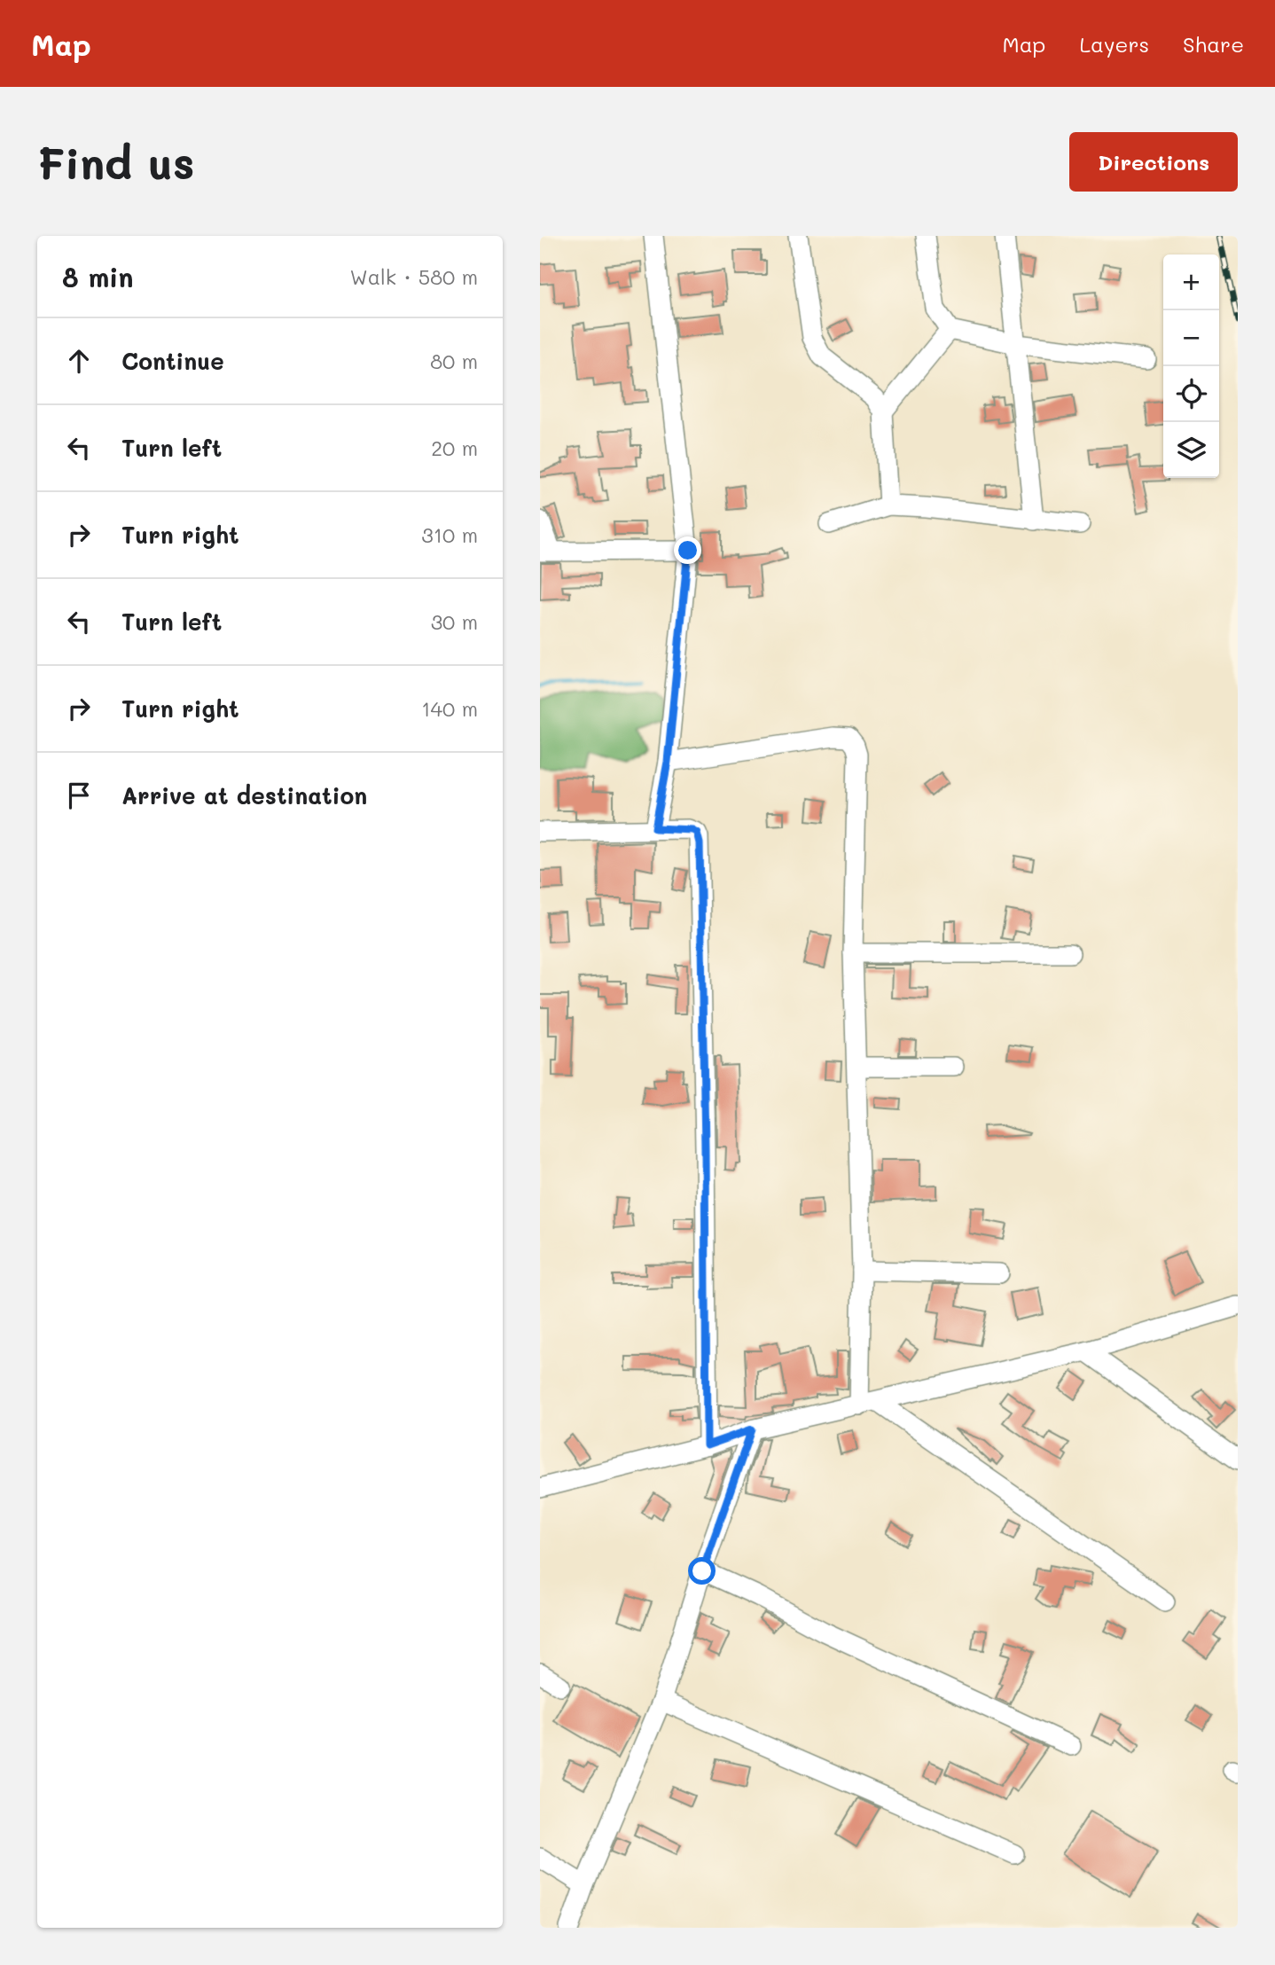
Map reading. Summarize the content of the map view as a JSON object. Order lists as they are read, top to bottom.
{
  "page": {
    "header": "Map",
    "nav": ["Map", "Layers", "Share"],
    "buttons": "Directions",
    "title": "Find us",
    "heading": ["8 min", "Walk · 580 m"],
    "map_buttons": ["+", "−"],
    "list": [
      ["Continue", "80 m"],
      ["Turn left", "20 m"],
      ["Turn right", "310 m"],
      ["Turn left", "30 m"],
      ["Turn right", "140 m"],
      "Arrive at destination"
    ]
  }
}
